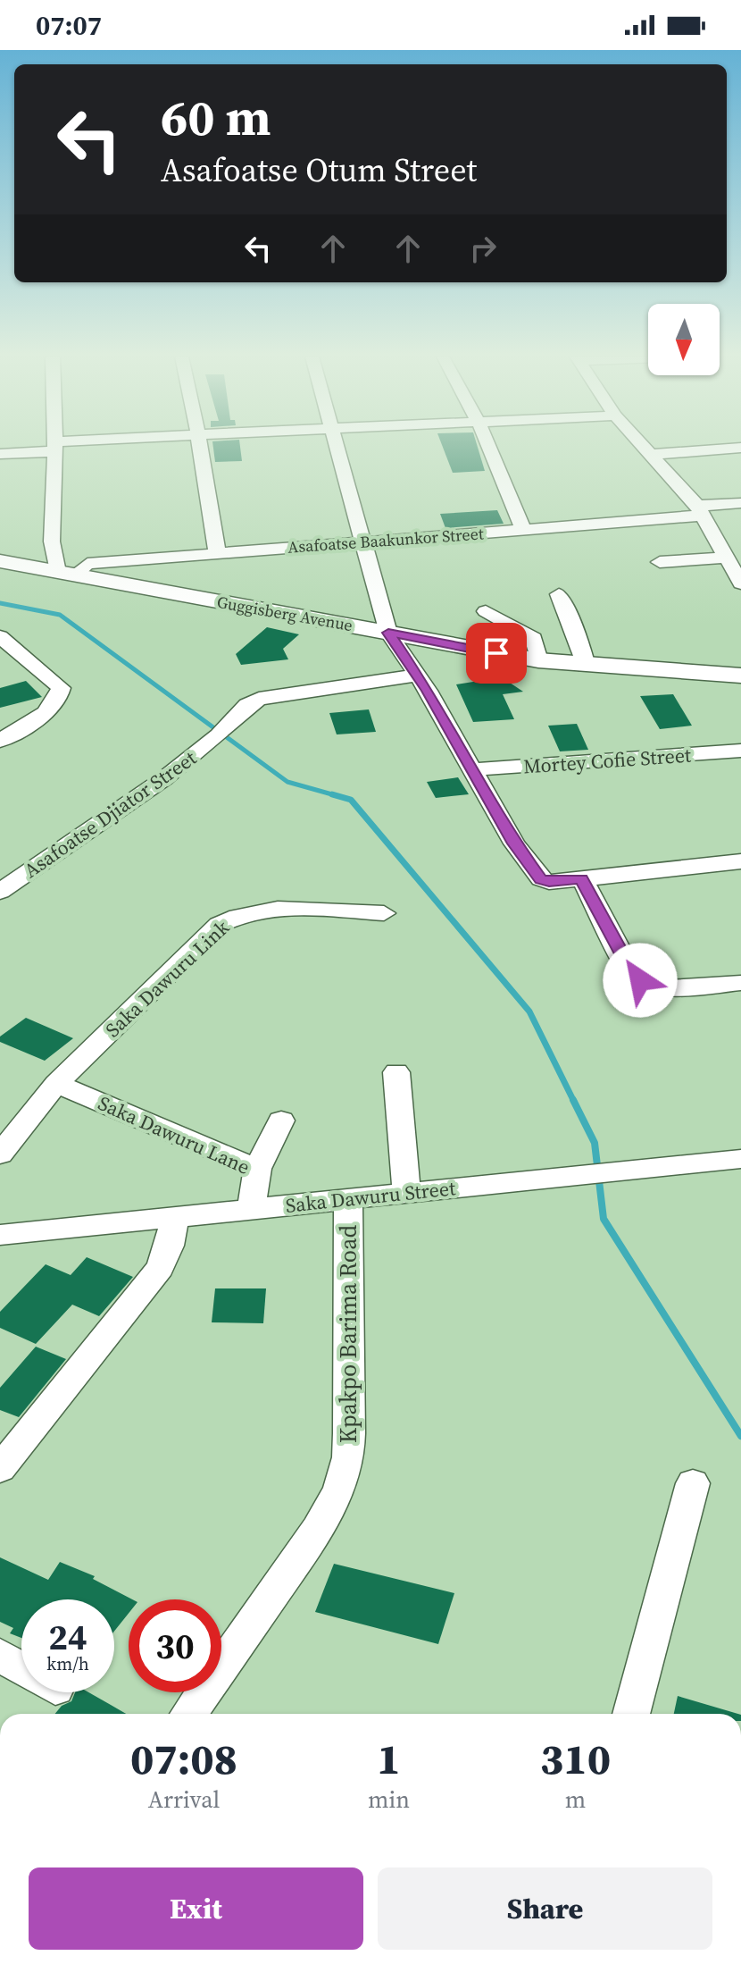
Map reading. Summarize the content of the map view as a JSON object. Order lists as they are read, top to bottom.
{
  "streets": {
    "main road": ["Guggisberg Avenue"],
    "street": [
      "Asafoatse Baakunkor Street",
      "Mortey Cofie Street",
      "Asafoatse Djiator Street",
      "Saka Dawuru Link",
      "Saka Dawuru Lane",
      "Saka Dawuru Street",
      "Kpakpo Barima Road"
    ]
  },
  "crossings": [
    ["Asafoatse Baakunkor Street", "Guggisberg Avenue"],
    ["Saka Dawuru Link", "Saka Dawuru Lane"],
    ["Saka Dawuru Lane", "Saka Dawuru Street"],
    ["Saka Dawuru Street", "Kpakpo Barima Road"]
  ],
  "north": "bottom",
  "page": {
    "status": "07:07",
    "turn": ["60 m", "Asafoatse Otum Street"],
    "speed": "24 km/h",
    "limit": "30",
    "eta": [
      "07:08",
      "Arrival",
      "1",
      "min",
      "310",
      "m"
    ],
    "buttons": ["Exit", "Share"]
  }
}
